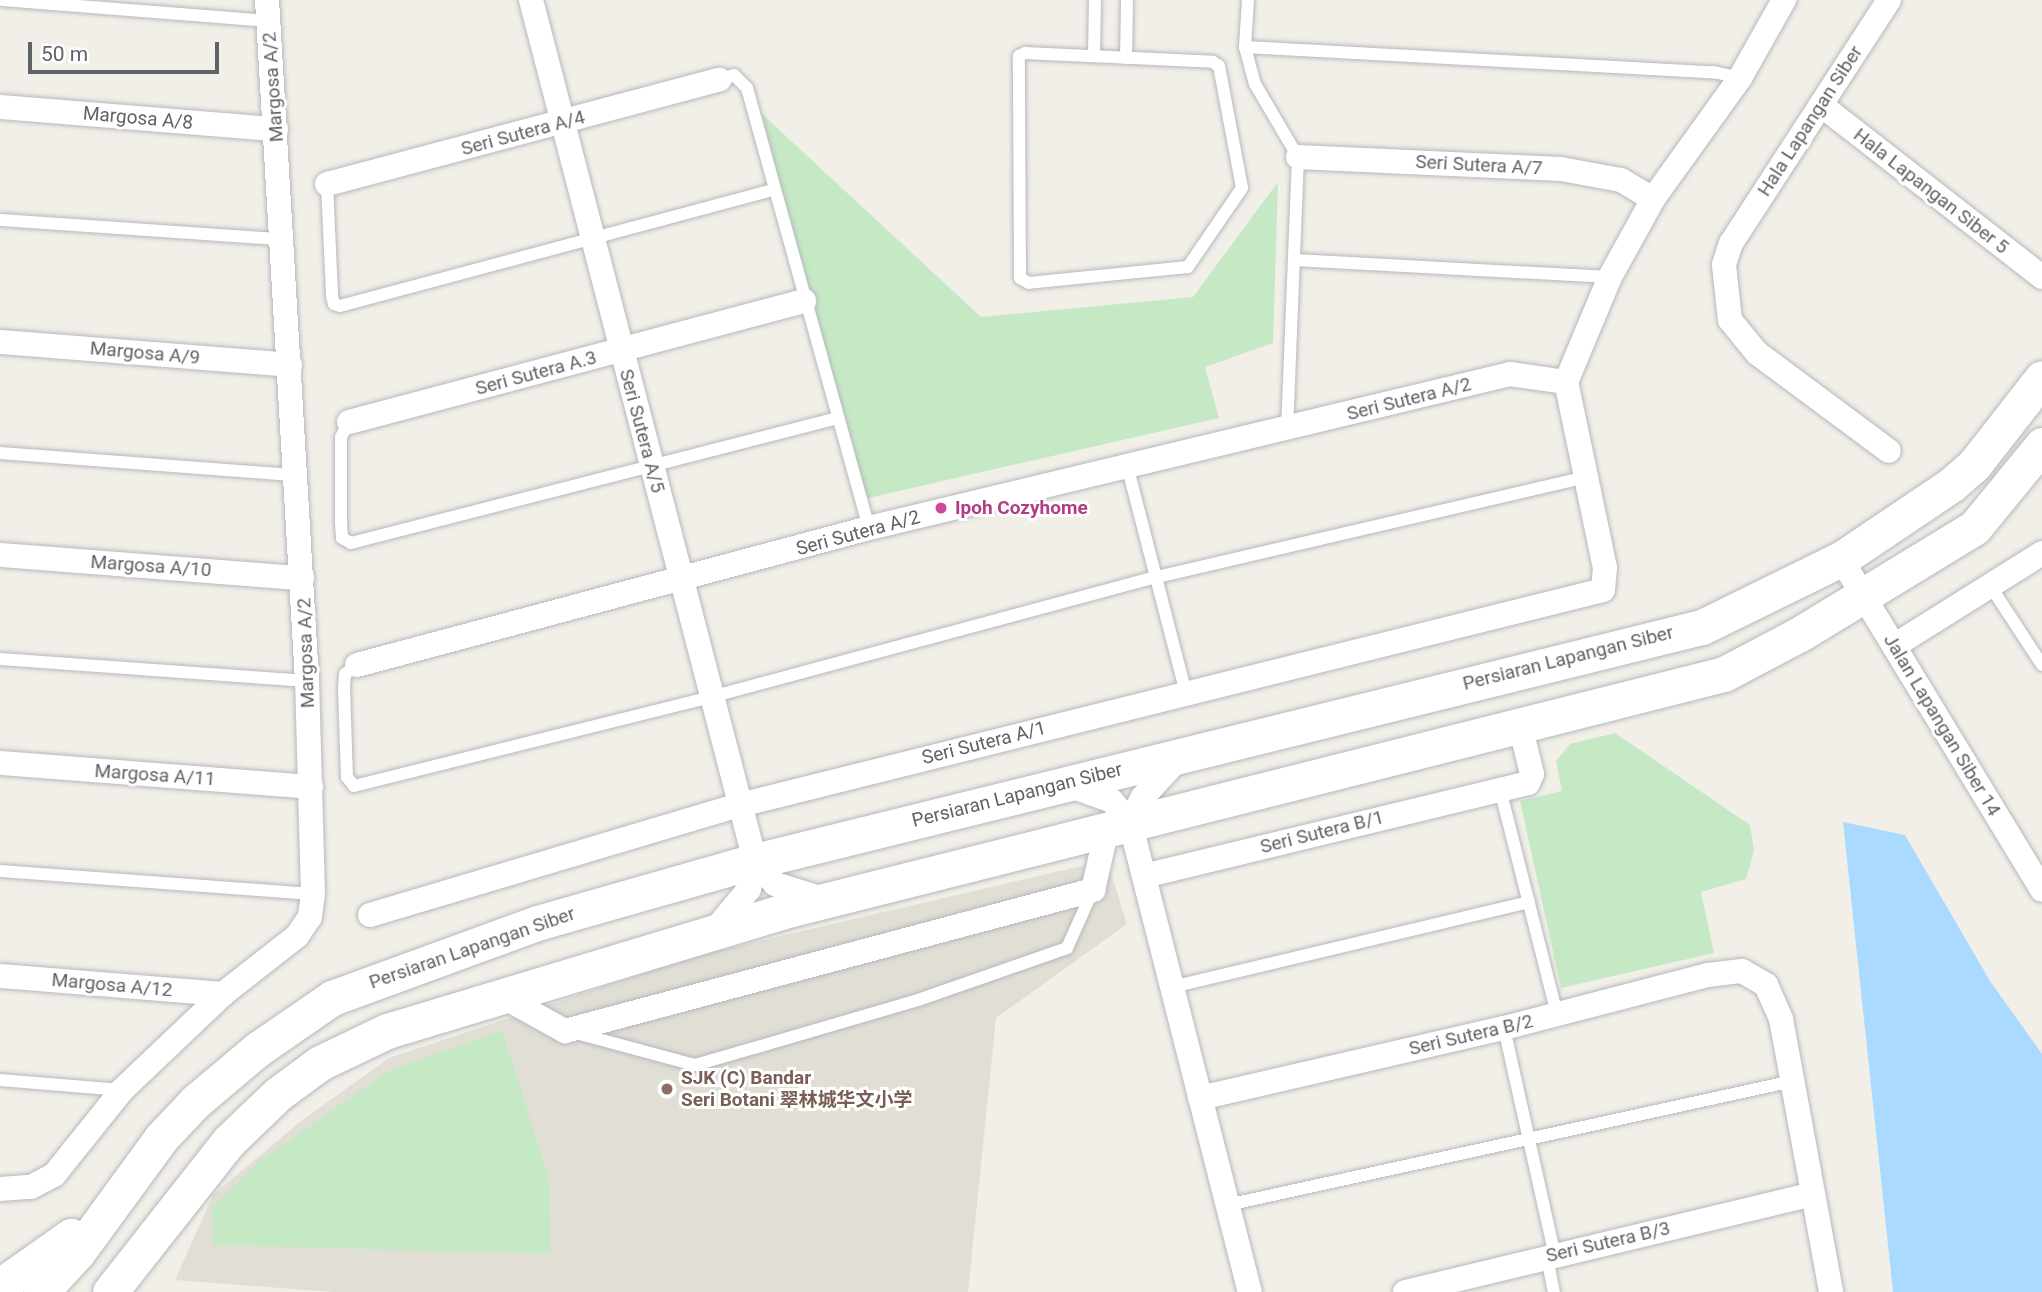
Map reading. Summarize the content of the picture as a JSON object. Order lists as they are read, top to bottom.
{
  "streets": {
    "main road": ["Persiaran Lapangan Siber"],
    "street": [
      "Margosa A/2",
      "Margosa A/8",
      "Hala Lapangan Siber",
      "Seri Sutera A/4",
      "Seri Sutera A/7",
      "Hala Lapangan Siber 5",
      "Margosa A/9",
      "Seri Sutera A.3",
      "Seri Sutera A/2",
      "Seri Sutera A/5",
      "Margosa A/10",
      "Jalan Lapangan Siber 14",
      "Seri Sutera A/1",
      "Margosa A/11",
      "Seri Sutera B/1",
      "Margosa A/12",
      "Seri Sutera B/2",
      "Seri Sutera B/3"
    ]
  },
  "crossings": [
    ["Margosa A/2", "Margosa A/8"],
    ["Margosa A/2", "Margosa A/9"],
    ["Margosa A/2", "Margosa A/10"],
    ["Margosa A/2", "Margosa A/11"],
    ["Margosa A/2", "Margosa A/12"],
    ["Hala Lapangan Siber", "Hala Lapangan Siber 5"],
    ["Seri Sutera A/4", "Seri Sutera A/5"],
    ["Seri Sutera A.3", "Seri Sutera A/5"],
    ["Seri Sutera A/2", "Seri Sutera A/5"],
    ["Seri Sutera A/5", "Persiaran Lapangan Siber"],
    ["Seri Sutera A/5", "Seri Sutera A/1"],
    ["Persiaran Lapangan Siber", "Jalan Lapangan Siber 14"]
  ],
  "places": ["Ipoh Cozyhome", "SJK (C) Bandar Seri Botani 翠林城华文小学"],
  "scale_bar": "50 m"
}
